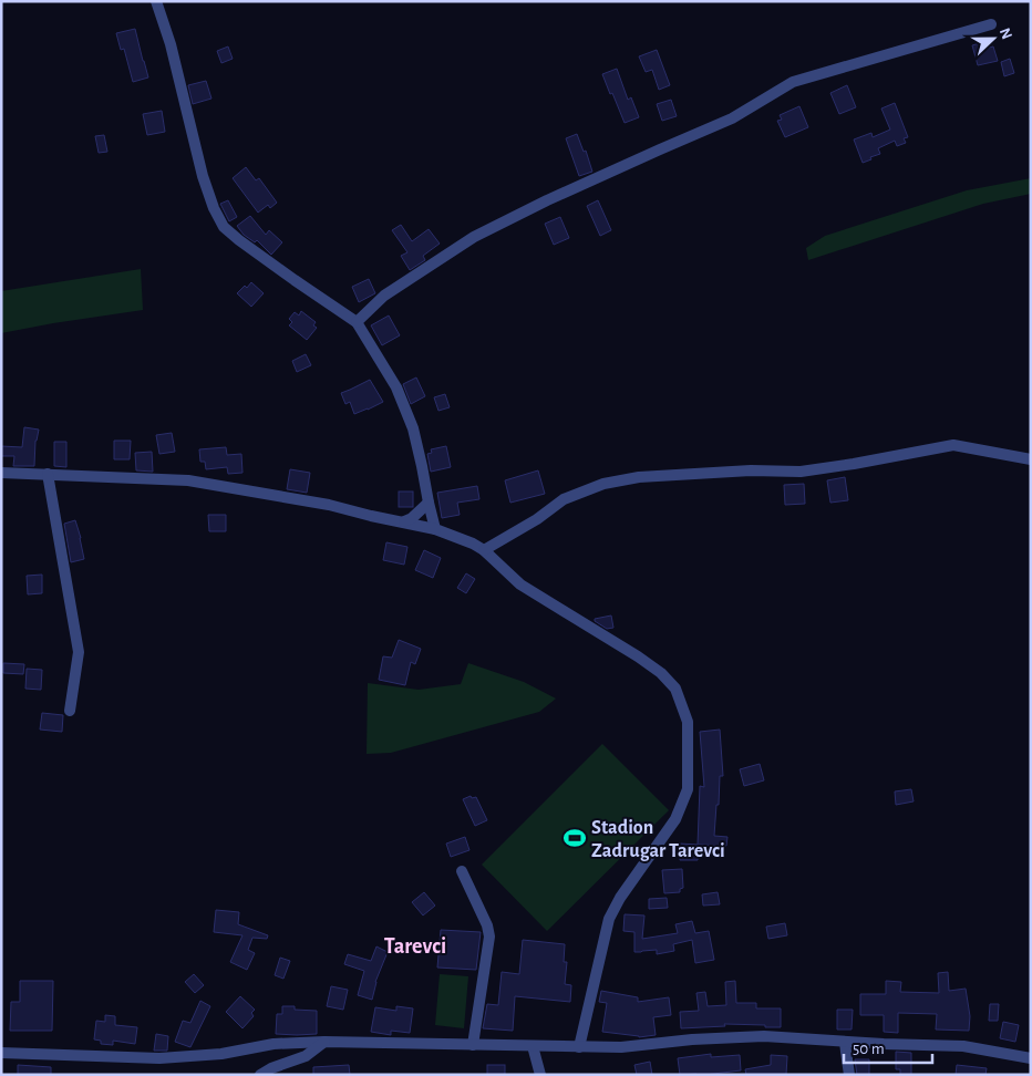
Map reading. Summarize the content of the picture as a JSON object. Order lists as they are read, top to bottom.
{
  "districts": ["Tarevci"],
  "places": {
    "sports": ["Stadion Zadrugar Tarevci"]
  },
  "scale_bar": "50 m",
  "north": "right"
}
